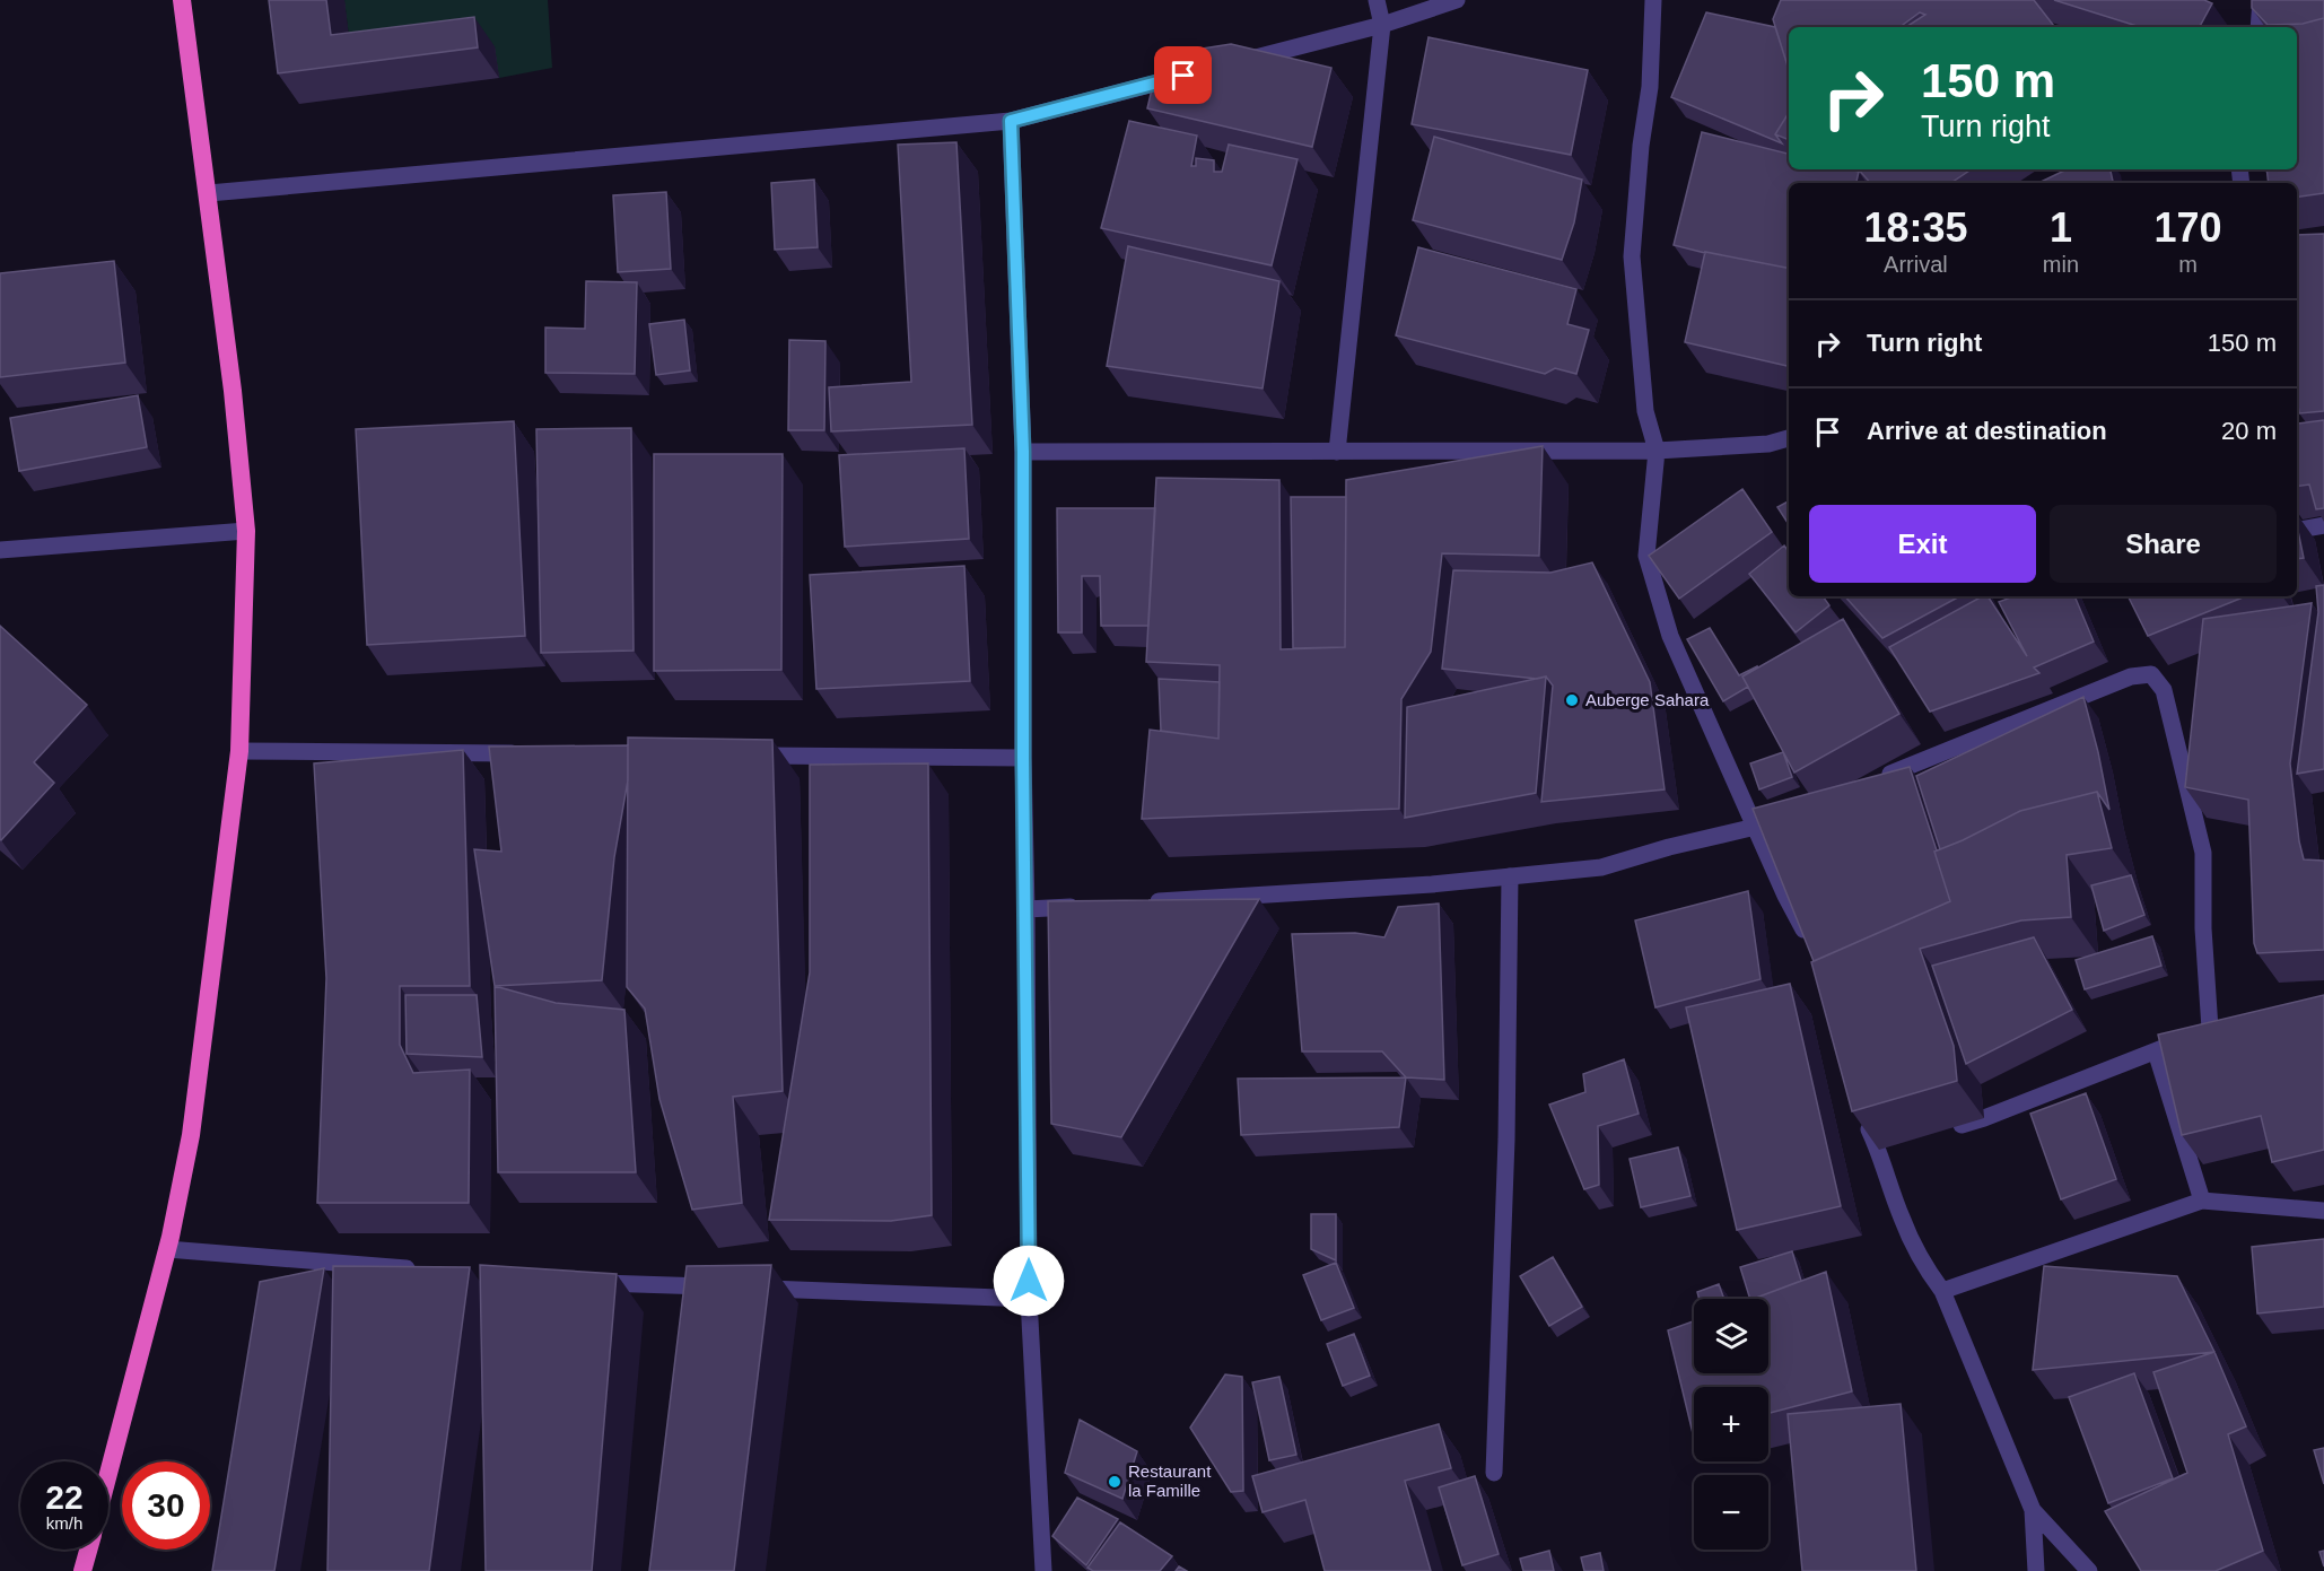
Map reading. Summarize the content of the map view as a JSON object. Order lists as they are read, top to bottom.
{
  "places": ["Auberge Sahara", "Restaurant la Famille"],
  "page": {
    "turn": ["150 m", "Turn right"],
    "eta": [
      "18:35",
      "Arrival",
      "1",
      "min",
      "170",
      "m"
    ],
    "list": [
      {
        "name": "Turn right",
        "value": "150 m"
      },
      {
        "name": "Arrive at destination",
        "value": "20 m"
      }
    ],
    "buttons": ["Exit", "Share"],
    "map_buttons": ["+", "−"],
    "speed": "22 km/h",
    "limit": "30"
  }
}
